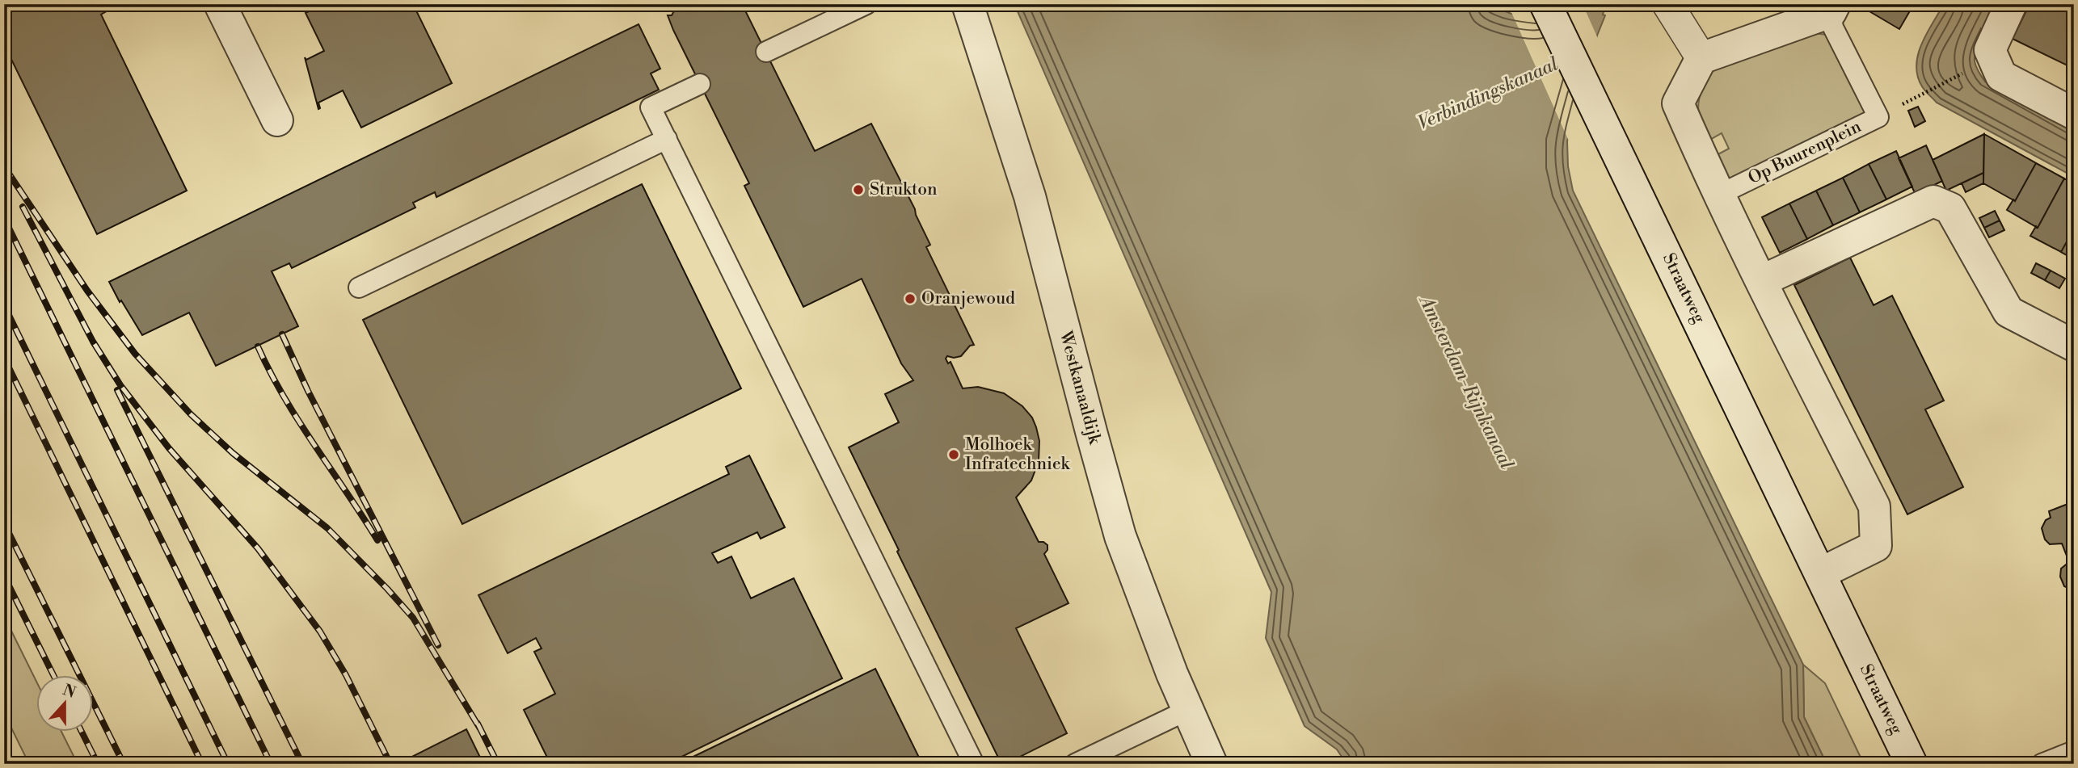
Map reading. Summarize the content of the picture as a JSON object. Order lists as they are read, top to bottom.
{
  "streets": {
    "street": ["Op Buurenplein", "Straatweg", "Westkanaaldijk"]
  },
  "water": ["Verbindingskanaal", "Amsterdam-Rijnkanaal"],
  "places": ["Strukton", "Oranjewoud", "Molhoek Infratechniek"],
  "north": "top"
}
